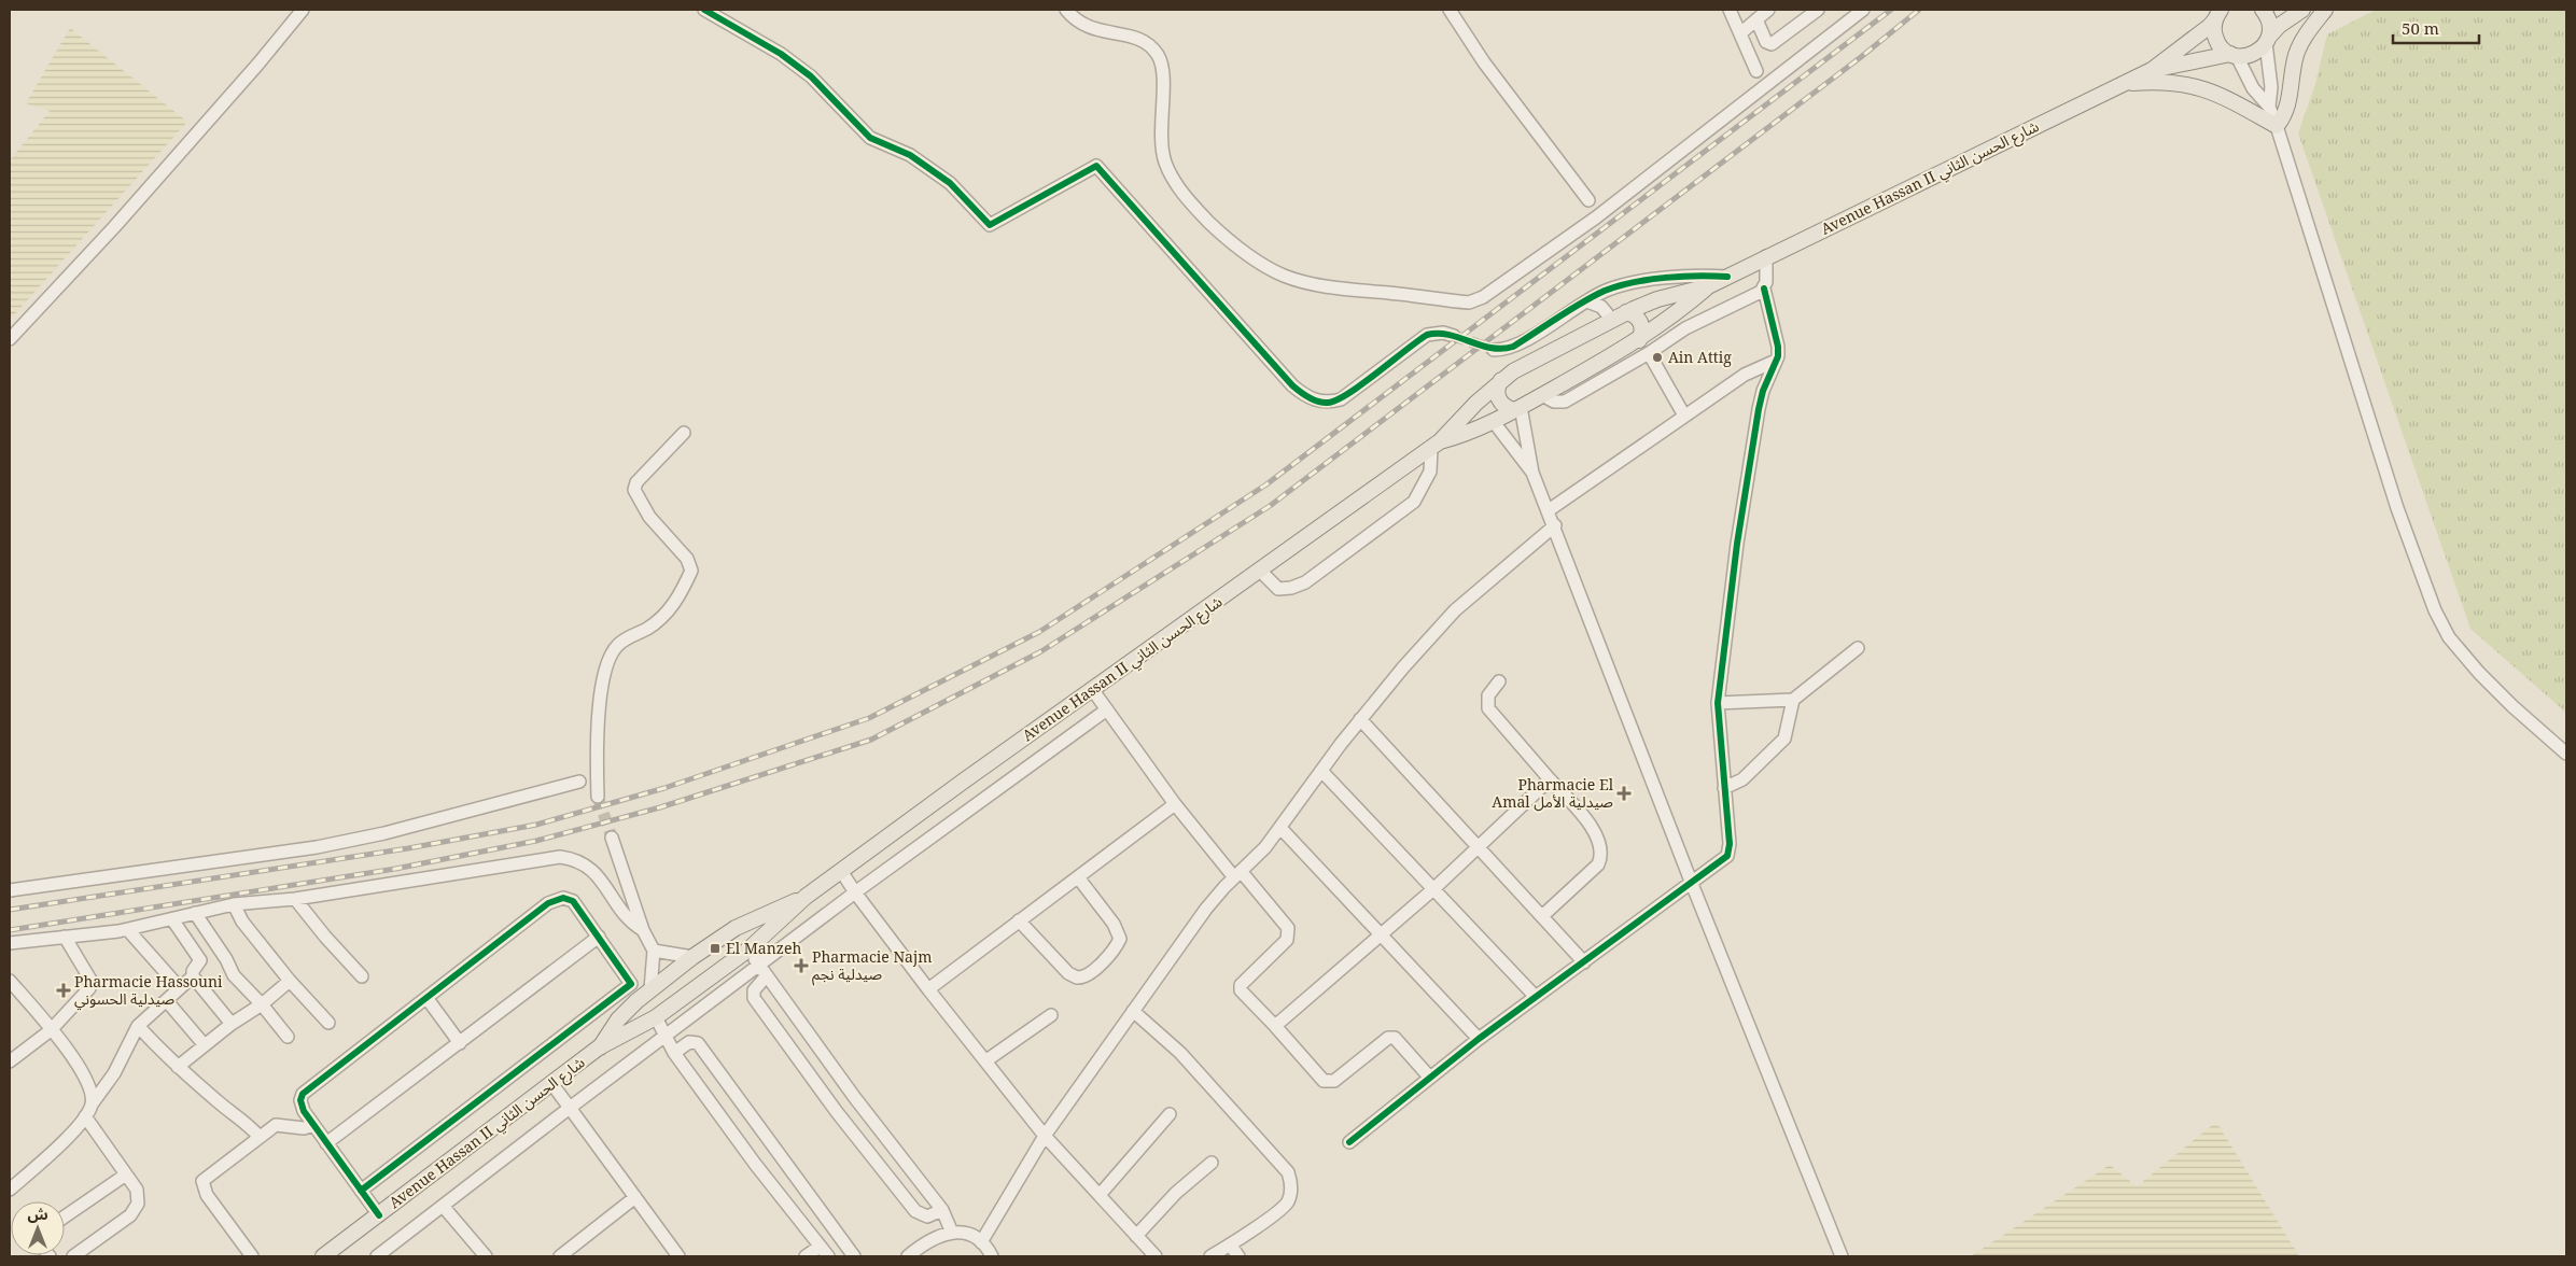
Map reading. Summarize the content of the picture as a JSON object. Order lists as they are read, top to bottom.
{
  "streets": {
    "main road": ["Avenue Hassan II شارع الحسن الثاني"]
  },
  "places": {
    "other": ["Ain Attig"],
    "health": ["Pharmacie El Amal صيدلية الأمل", "Pharmacie Najm صيدلية نجم", "Pharmacie Hassouni صيدلية الحسوني"],
    "transit": ["El Manzeh"]
  },
  "scale_bar": "50 m",
  "north": "top"
}
